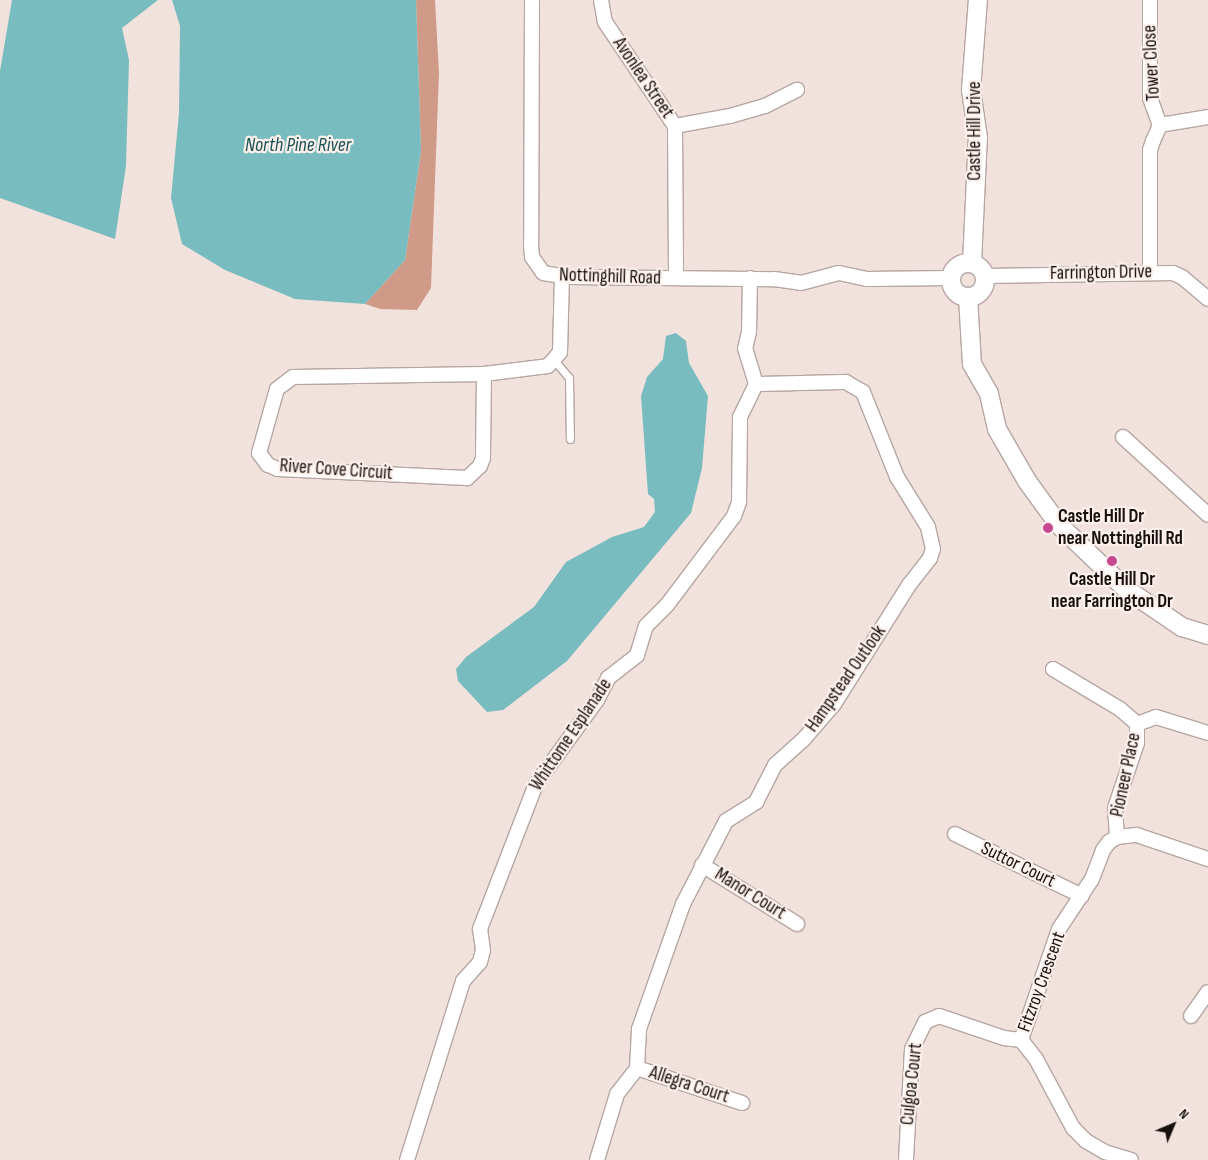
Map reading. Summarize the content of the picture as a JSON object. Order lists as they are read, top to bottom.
{
  "streets": {
    "street": [
      "Tower Close",
      "Avonlea Street",
      "Castle Hill Drive",
      "Farrington Drive",
      "Nottinghill Road",
      "River Cove Circuit",
      "Hampstead Outlook",
      "Whittome Esplanade",
      "Pioneer Place",
      "Suttor Court",
      "Manor Court",
      "Fitzroy Crescent",
      "Culgoa Court",
      "Allegra Court"
    ]
  },
  "crossings": [
    ["Avonlea Street", "Nottinghill Road"],
    ["Castle Hill Drive", "Farrington Drive"],
    ["Castle Hill Drive", "Nottinghill Road"],
    ["Farrington Drive", "Nottinghill Road"],
    ["Hampstead Outlook", "Whittome Esplanade"],
    ["Hampstead Outlook", "Manor Court"],
    ["Hampstead Outlook", "Allegra Court"],
    ["Pioneer Place", "Fitzroy Crescent"],
    ["Suttor Court", "Fitzroy Crescent"],
    ["Fitzroy Crescent", "Culgoa Court"]
  ],
  "water": ["North Pine River"],
  "places": ["Castle Hill Dr near Nottinghill Rd", "Castle Hill Dr near Farrington Dr"],
  "north": "top right"
}
